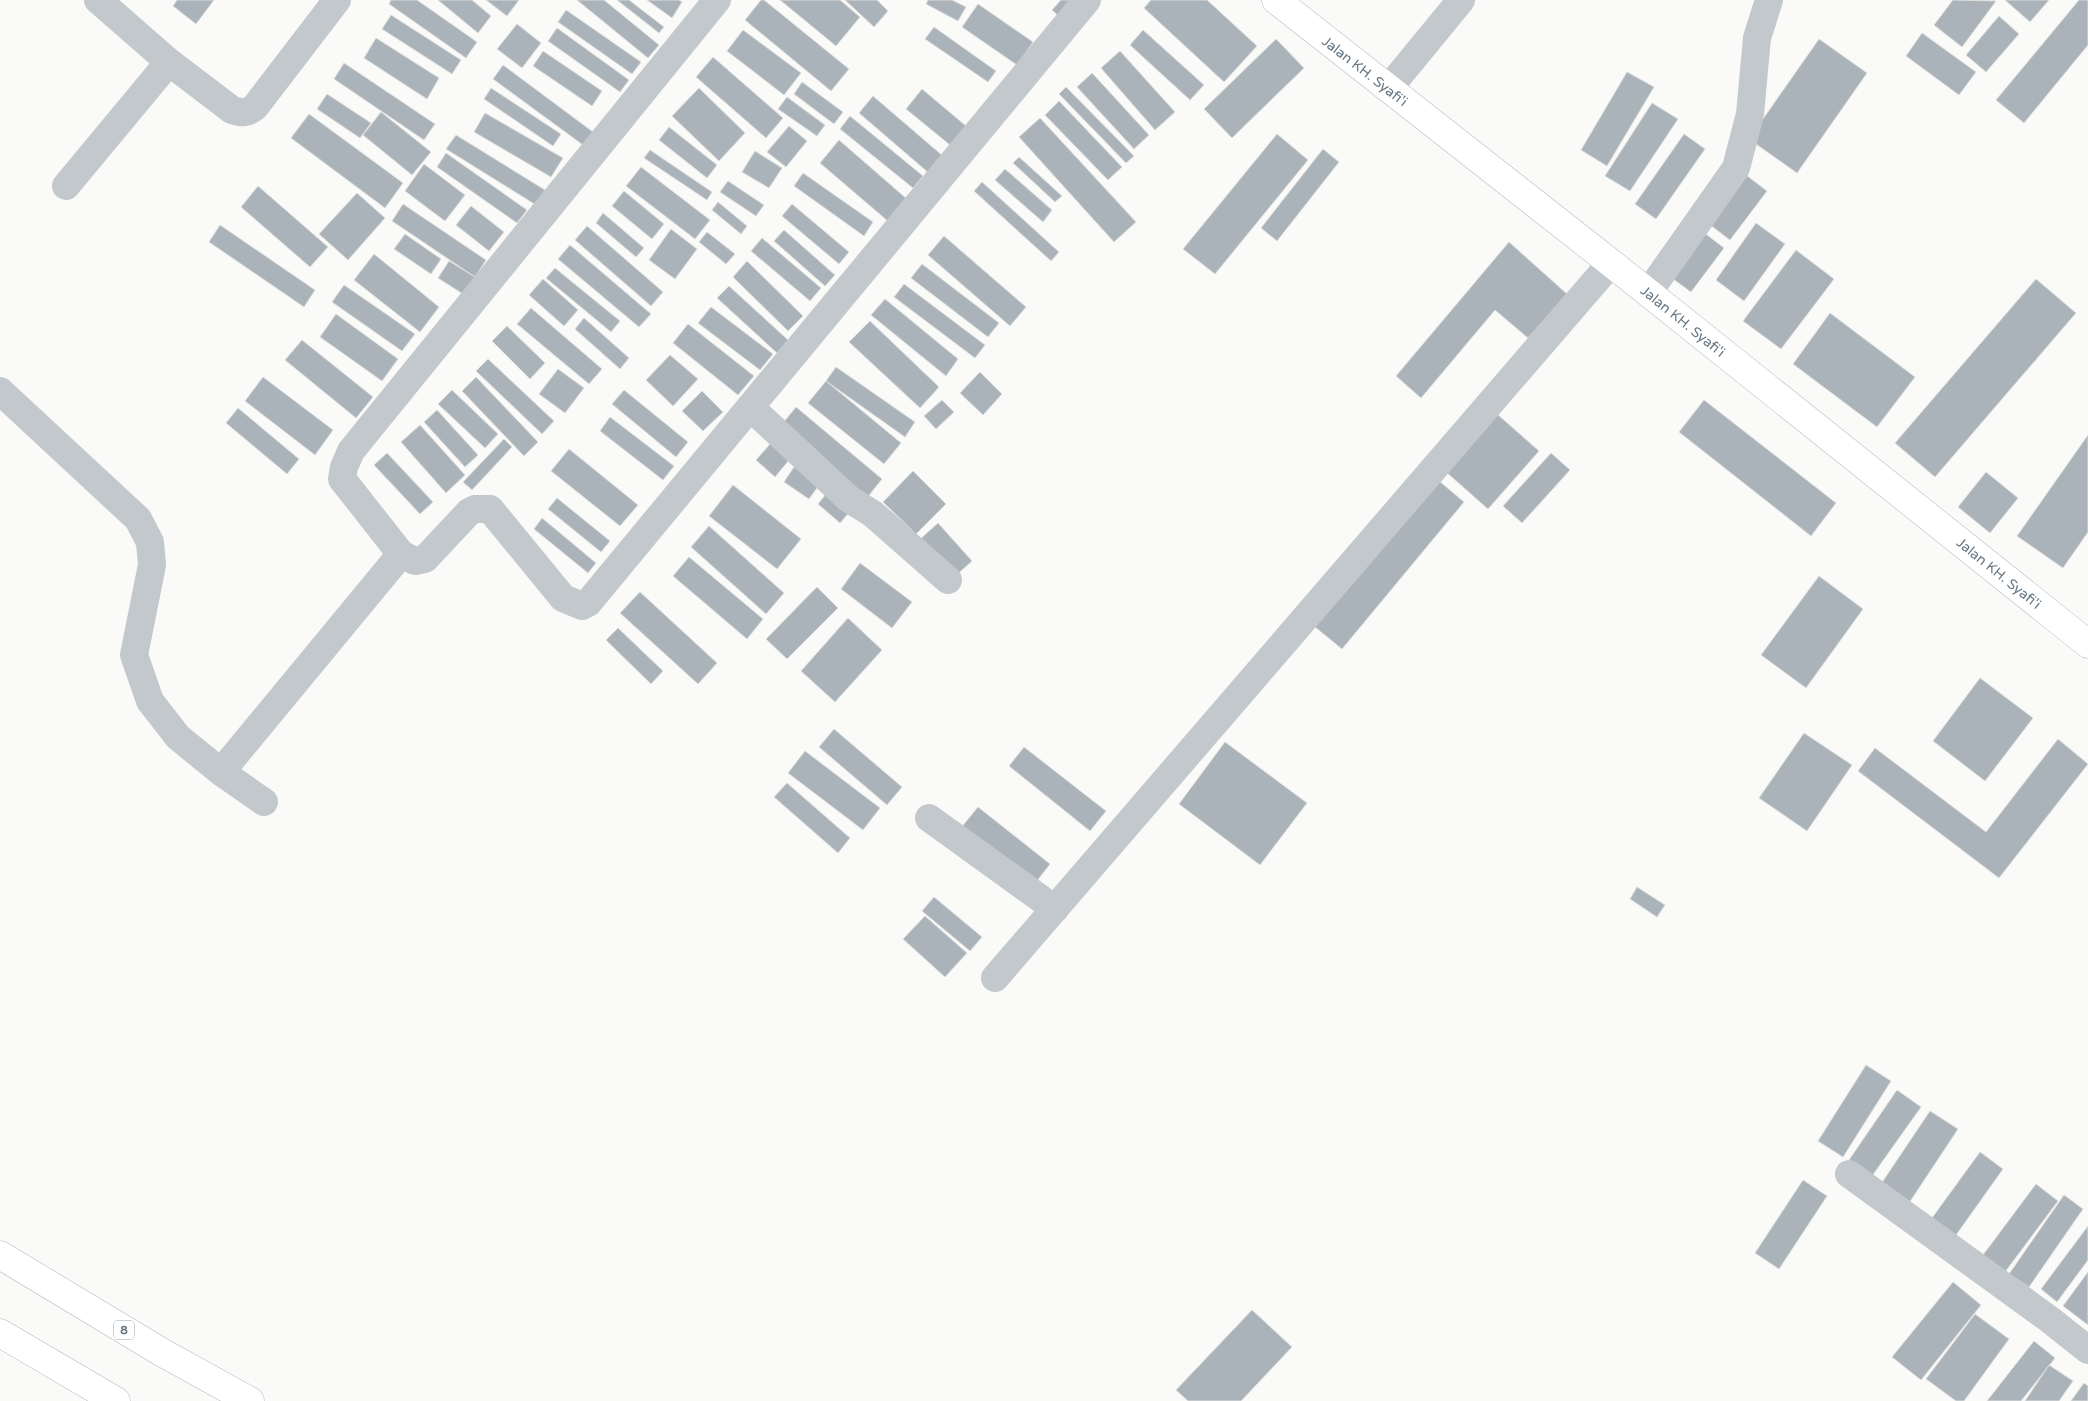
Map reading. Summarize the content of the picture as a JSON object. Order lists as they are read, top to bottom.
{
  "streets": {
    "main road": ["Jalan KH. Syafi'i", "8"]
  }
}
